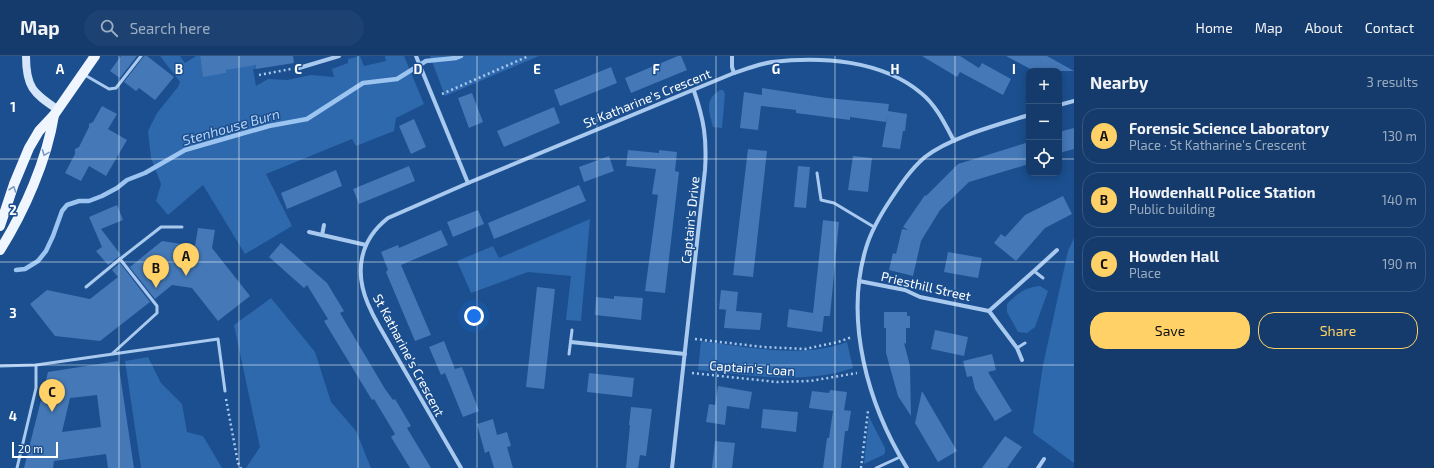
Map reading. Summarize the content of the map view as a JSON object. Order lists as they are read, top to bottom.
{
  "streets": {
    "street": ["St Katharine's Crescent", "Captain's Drive", "Priesthill Street"],
    "path": ["Captain's Loan"]
  },
  "crossings": [
    ["St Katharine's Crescent", "Captain's Drive"],
    ["Captain's Drive", "Captain's Loan"]
  ],
  "water": ["Stenhouse Burn"],
  "scale_bar": "20 m",
  "page": {
    "header": "Map",
    "search": "Search here",
    "nav": [
      "Home",
      "Map",
      "About",
      "Contact"
    ],
    "heading": ["Nearby", "3 results"],
    "map_buttons": ["+", "−"],
    "list": [
      {
        "mark": "A",
        "name": "Forensic Science Laboratory",
        "note": "Place · St Katharine's Crescent",
        "value": "130 m"
      },
      {
        "mark": "B",
        "name": "Howdenhall Police Station",
        "note": "Public building",
        "value": "140 m"
      },
      {
        "mark": "C",
        "name": "Howden Hall",
        "note": "Place",
        "value": "190 m"
      }
    ],
    "pins": ["A", "B", "C"],
    "buttons": ["Save", "Share"],
    "scale": "20 m"
  },
  "grid": {
    "columns": [
      "A",
      "B",
      "C",
      "D",
      "E",
      "F",
      "G",
      "H",
      "I"
    ],
    "rows": [
      "1",
      "2",
      "3",
      "4"
    ]
  }
}
